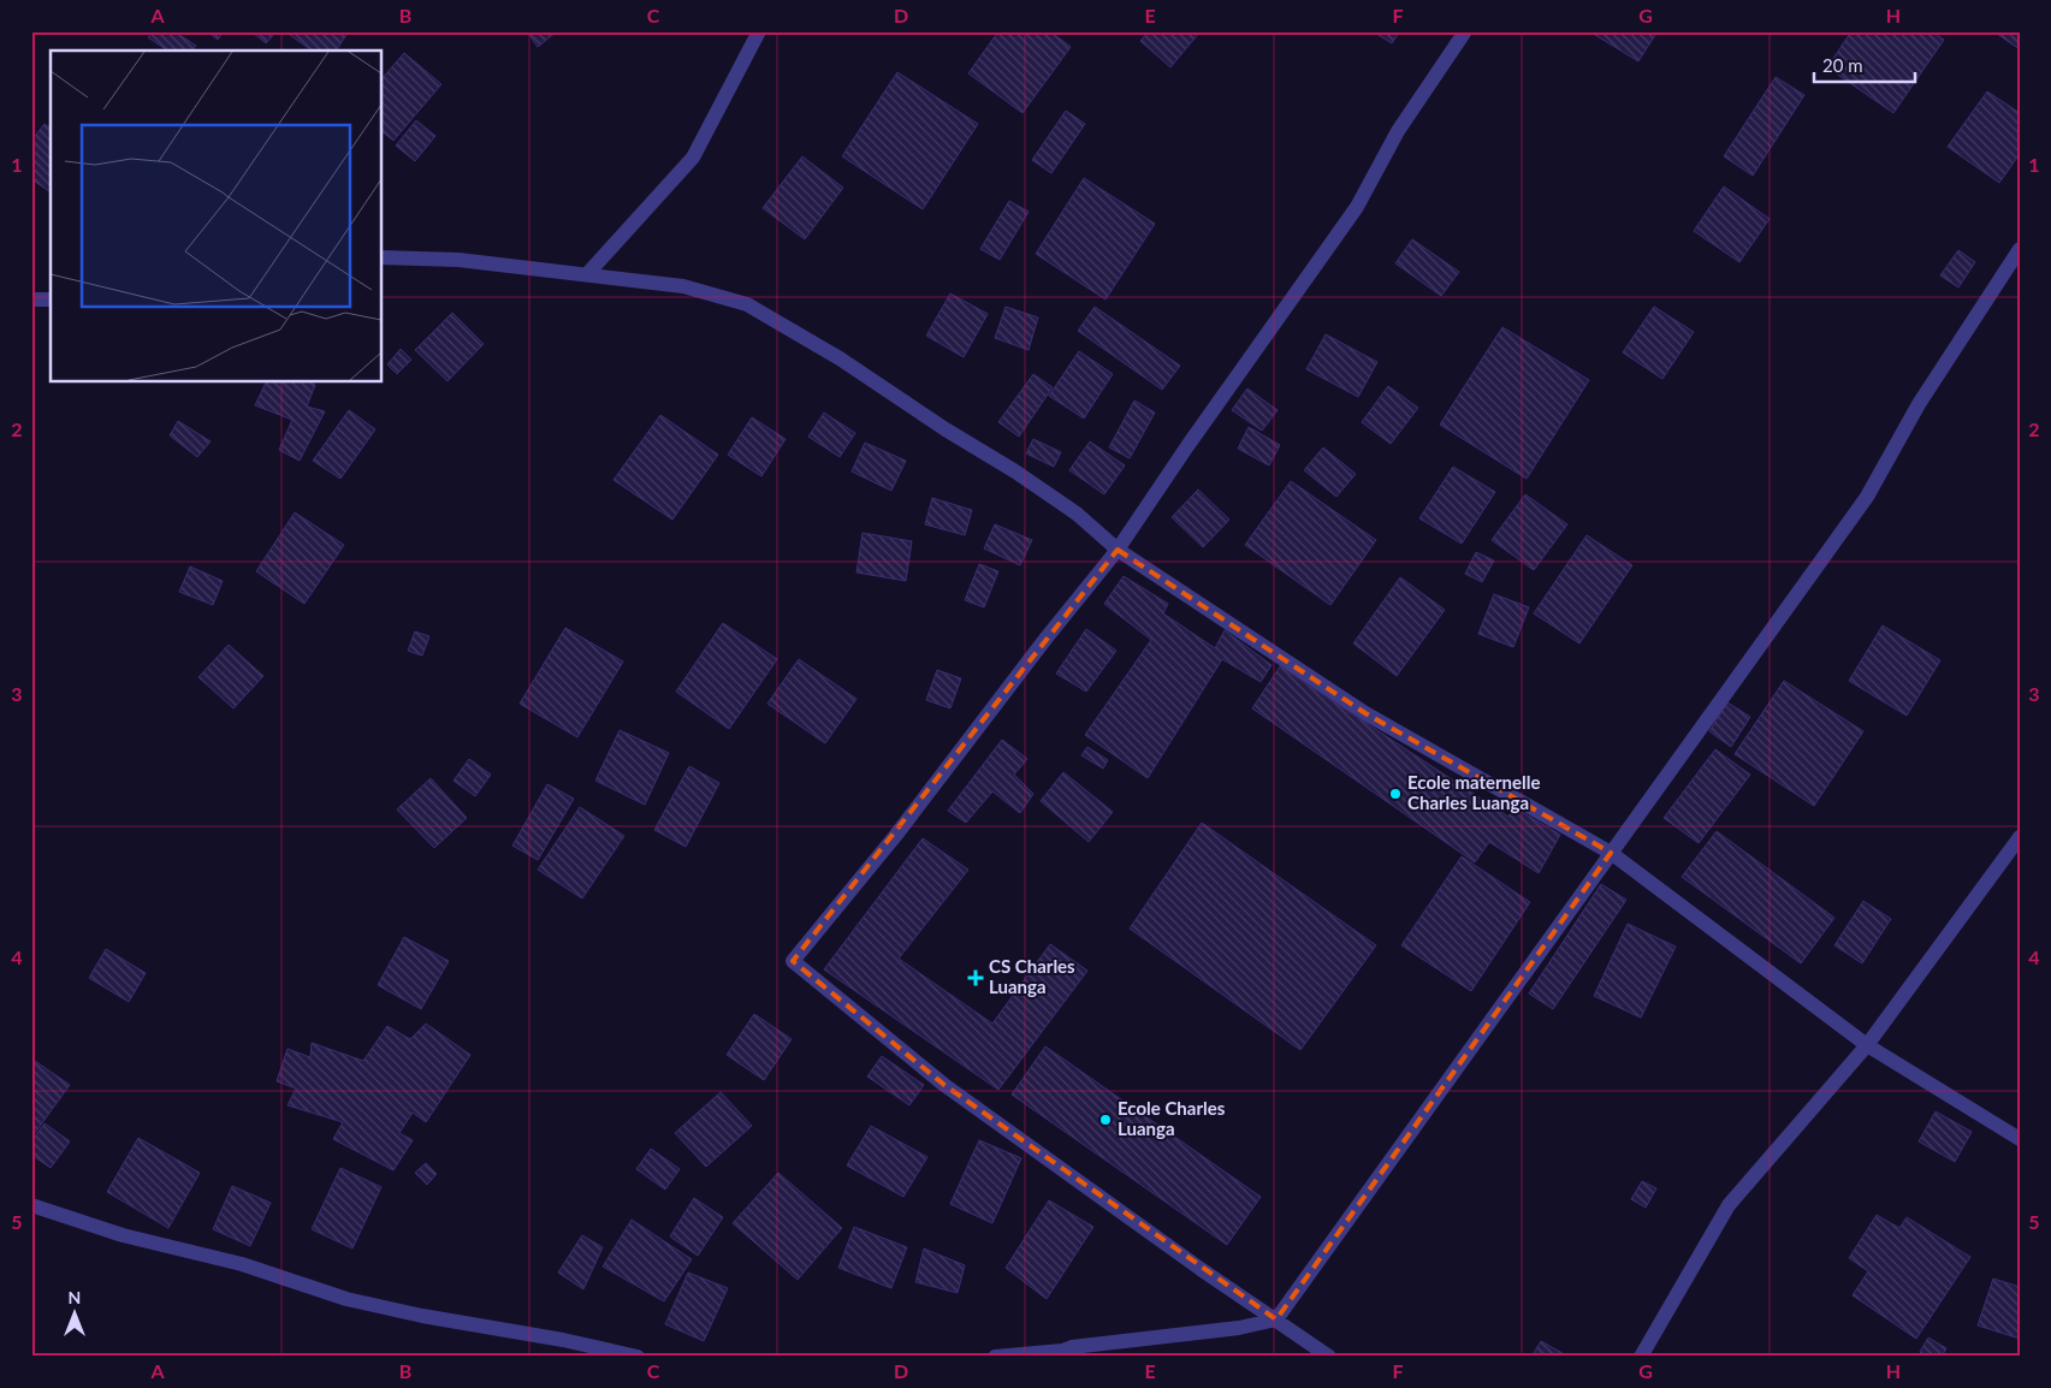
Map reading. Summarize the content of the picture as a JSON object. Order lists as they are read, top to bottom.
{
  "places": {
    "other": ["Ecole maternelle Charles Luanga", "Ecole Charles Luanga"],
    "health": ["CS Charles Luanga"]
  },
  "scale_bar": "20 m",
  "north": "top",
  "grid": {
    "columns": [
      "A",
      "B",
      "C",
      "D",
      "E",
      "F",
      "G",
      "H"
    ],
    "rows": [
      "1",
      "2",
      "3",
      "4",
      "5"
    ]
  }
}
